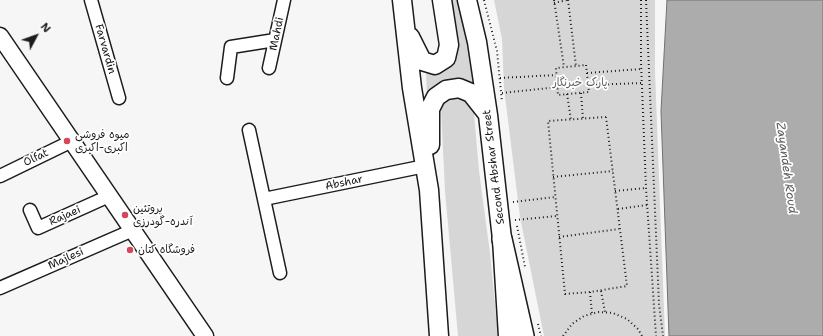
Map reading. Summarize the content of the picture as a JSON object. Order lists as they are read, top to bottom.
{
  "streets": {
    "main road": ["Second Abshar Street"],
    "street": [
      "Mahdi",
      "Farvardin",
      "Olfat",
      "Abshar",
      "Rajaei",
      "Majlesi"
    ]
  },
  "water": ["Zayandeh Roud"],
  "parks": ["پارک خبرنگار"],
  "places": ["میوه فروشی اکبری-اکبری", "پروتئین آندره-گودرزی", "فروشگاه کتان"],
  "north": "top right"
}
